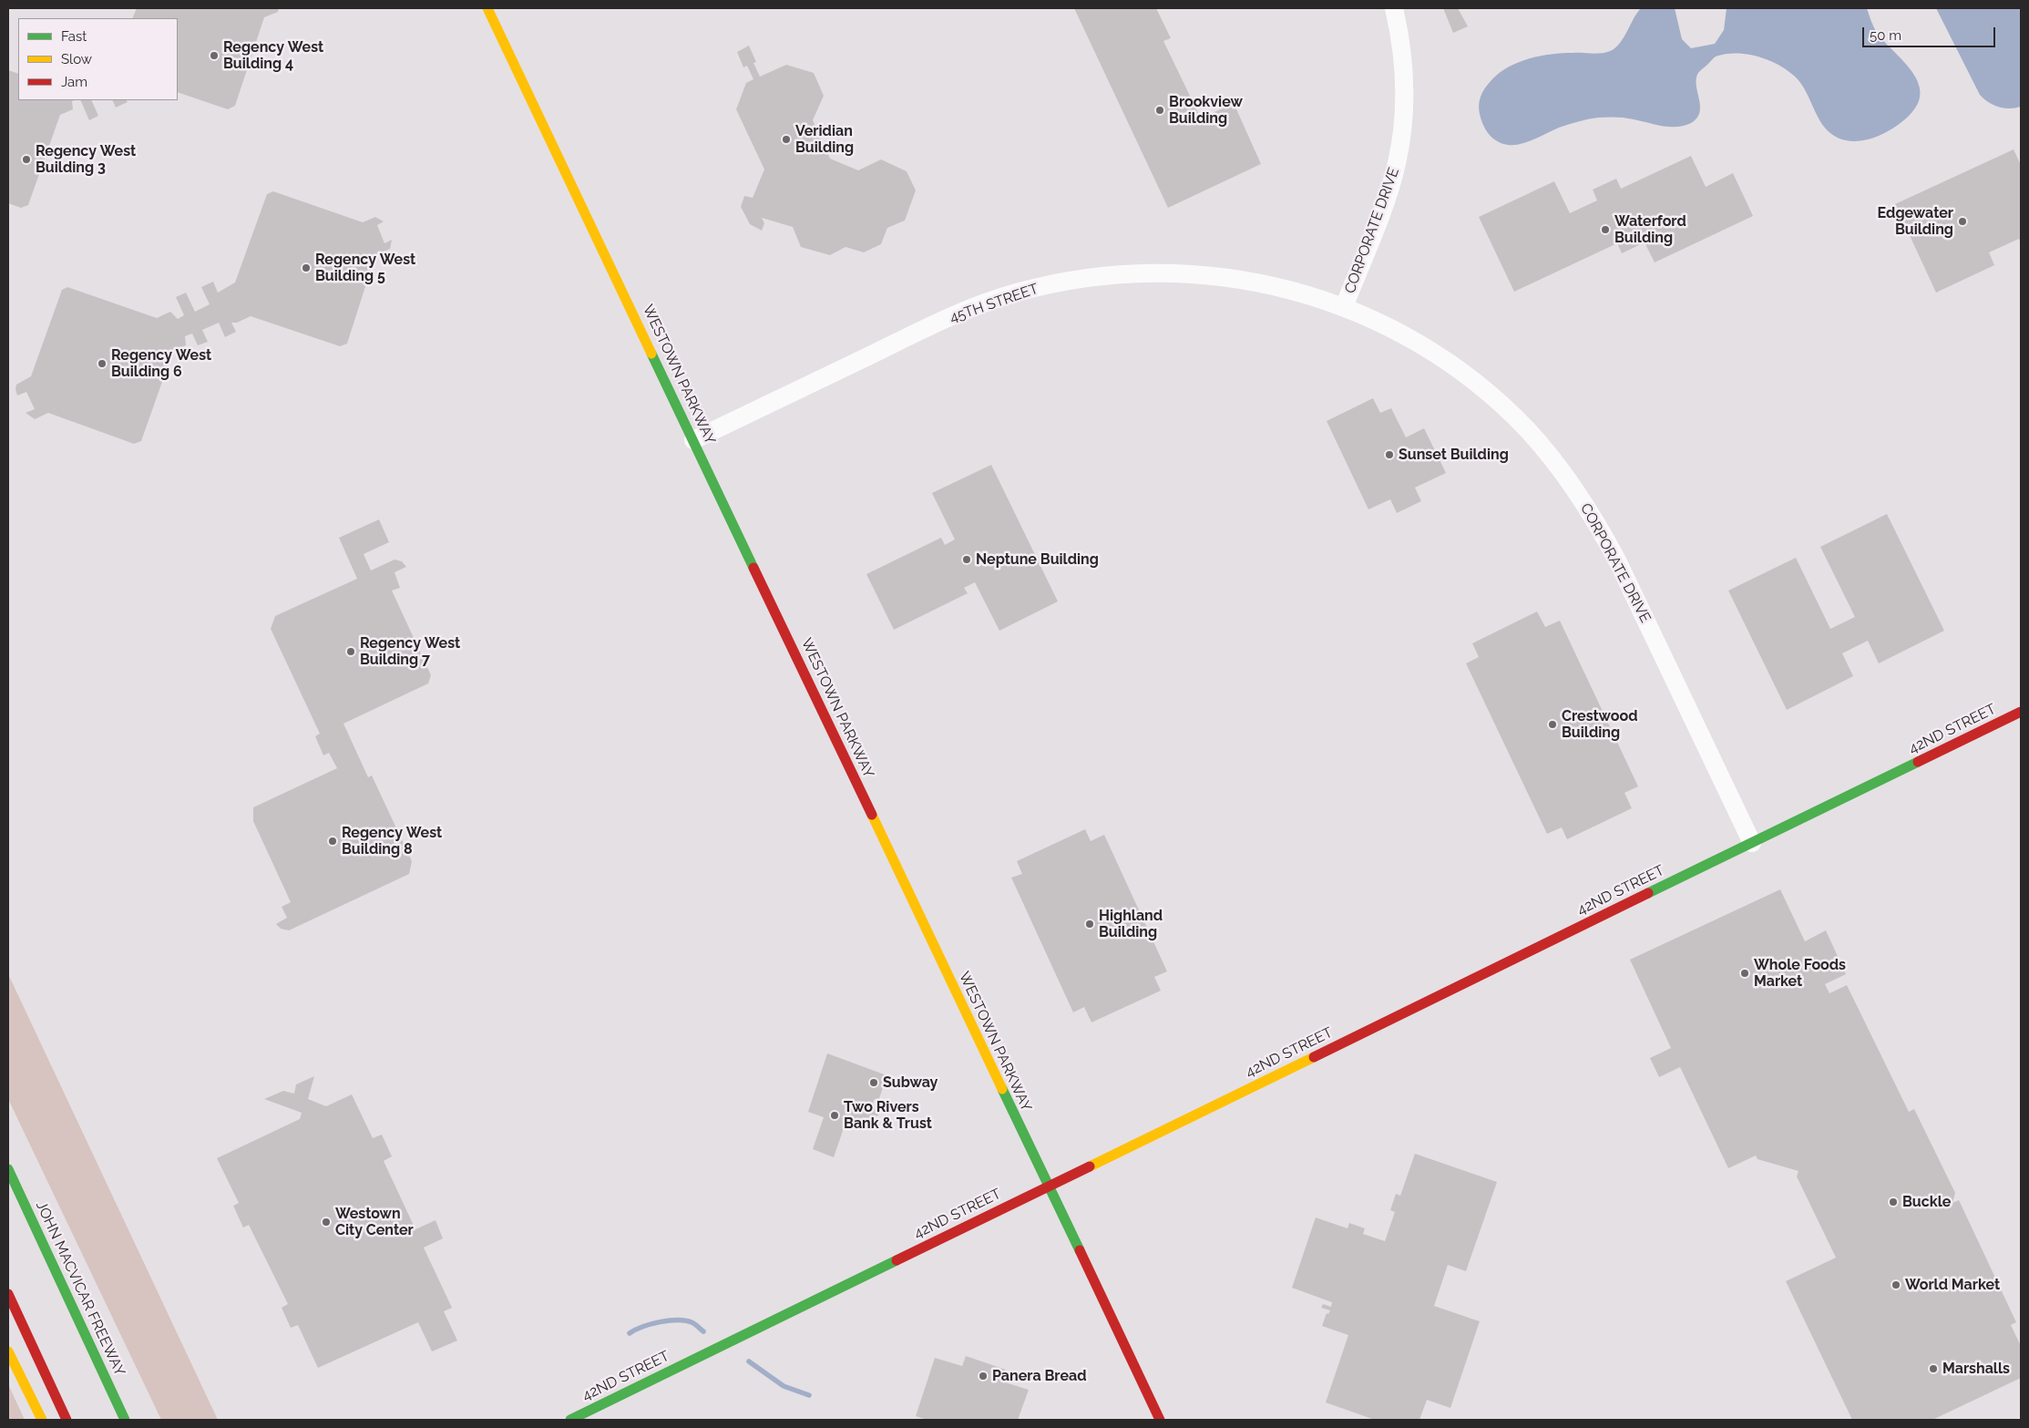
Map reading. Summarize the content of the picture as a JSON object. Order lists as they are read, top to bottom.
{
  "streets": {
    "main road": ["WESTOWN PARKWAY", "42ND STREET", "JOHN MACVICAR FREEWAY"],
    "street": ["CORPORATE DRIVE", "45TH STREET"]
  },
  "crossings": [
    ["CORPORATE DRIVE", "45TH STREET"],
    ["CORPORATE DRIVE", "42ND STREET"],
    ["45TH STREET", "WESTOWN PARKWAY"],
    ["WESTOWN PARKWAY", "42ND STREET"]
  ],
  "places": [
    "Regency West Building 4",
    "Brookview Building",
    "Veridian Building",
    "Regency West Building 3",
    "Edgewater Building",
    "Waterford Building",
    "Regency West Building 5",
    "Regency West Building 6",
    "Sunset Building",
    "Neptune Building",
    "Regency West Building 7",
    "Crestwood Building",
    "Regency West Building 8",
    "Highland Building",
    "Whole Foods Market",
    "Subway",
    "Two Rivers Bank & Trust",
    "Buckle",
    "Westown City Center",
    "World Market",
    "Marshalls",
    "Panera Bread"
  ],
  "legend": ["Fast", "Slow", "Jam"],
  "scale_bar": "50 m"
}
